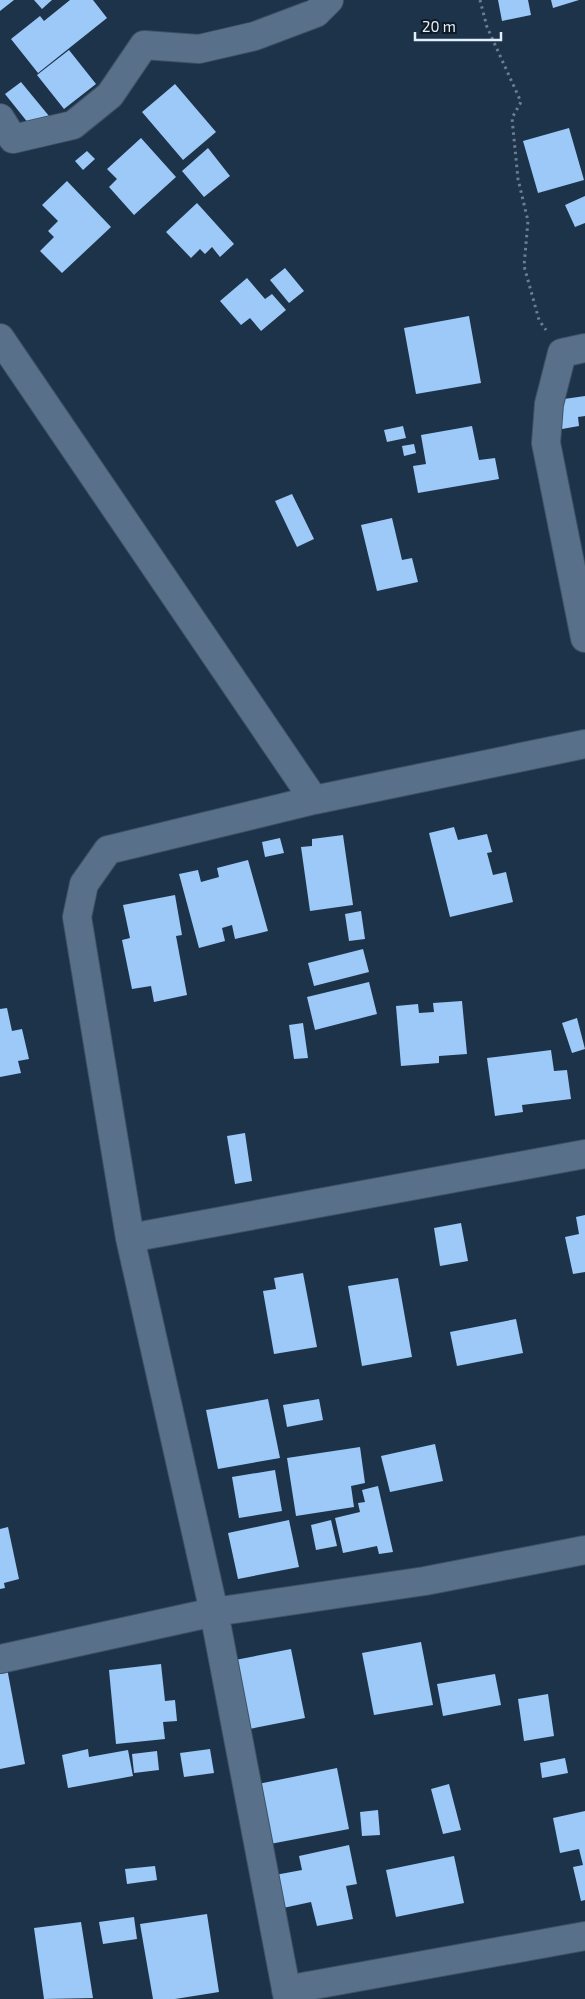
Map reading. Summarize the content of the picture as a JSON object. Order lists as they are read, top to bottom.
{
  "scale_bar": "20 m"
}
